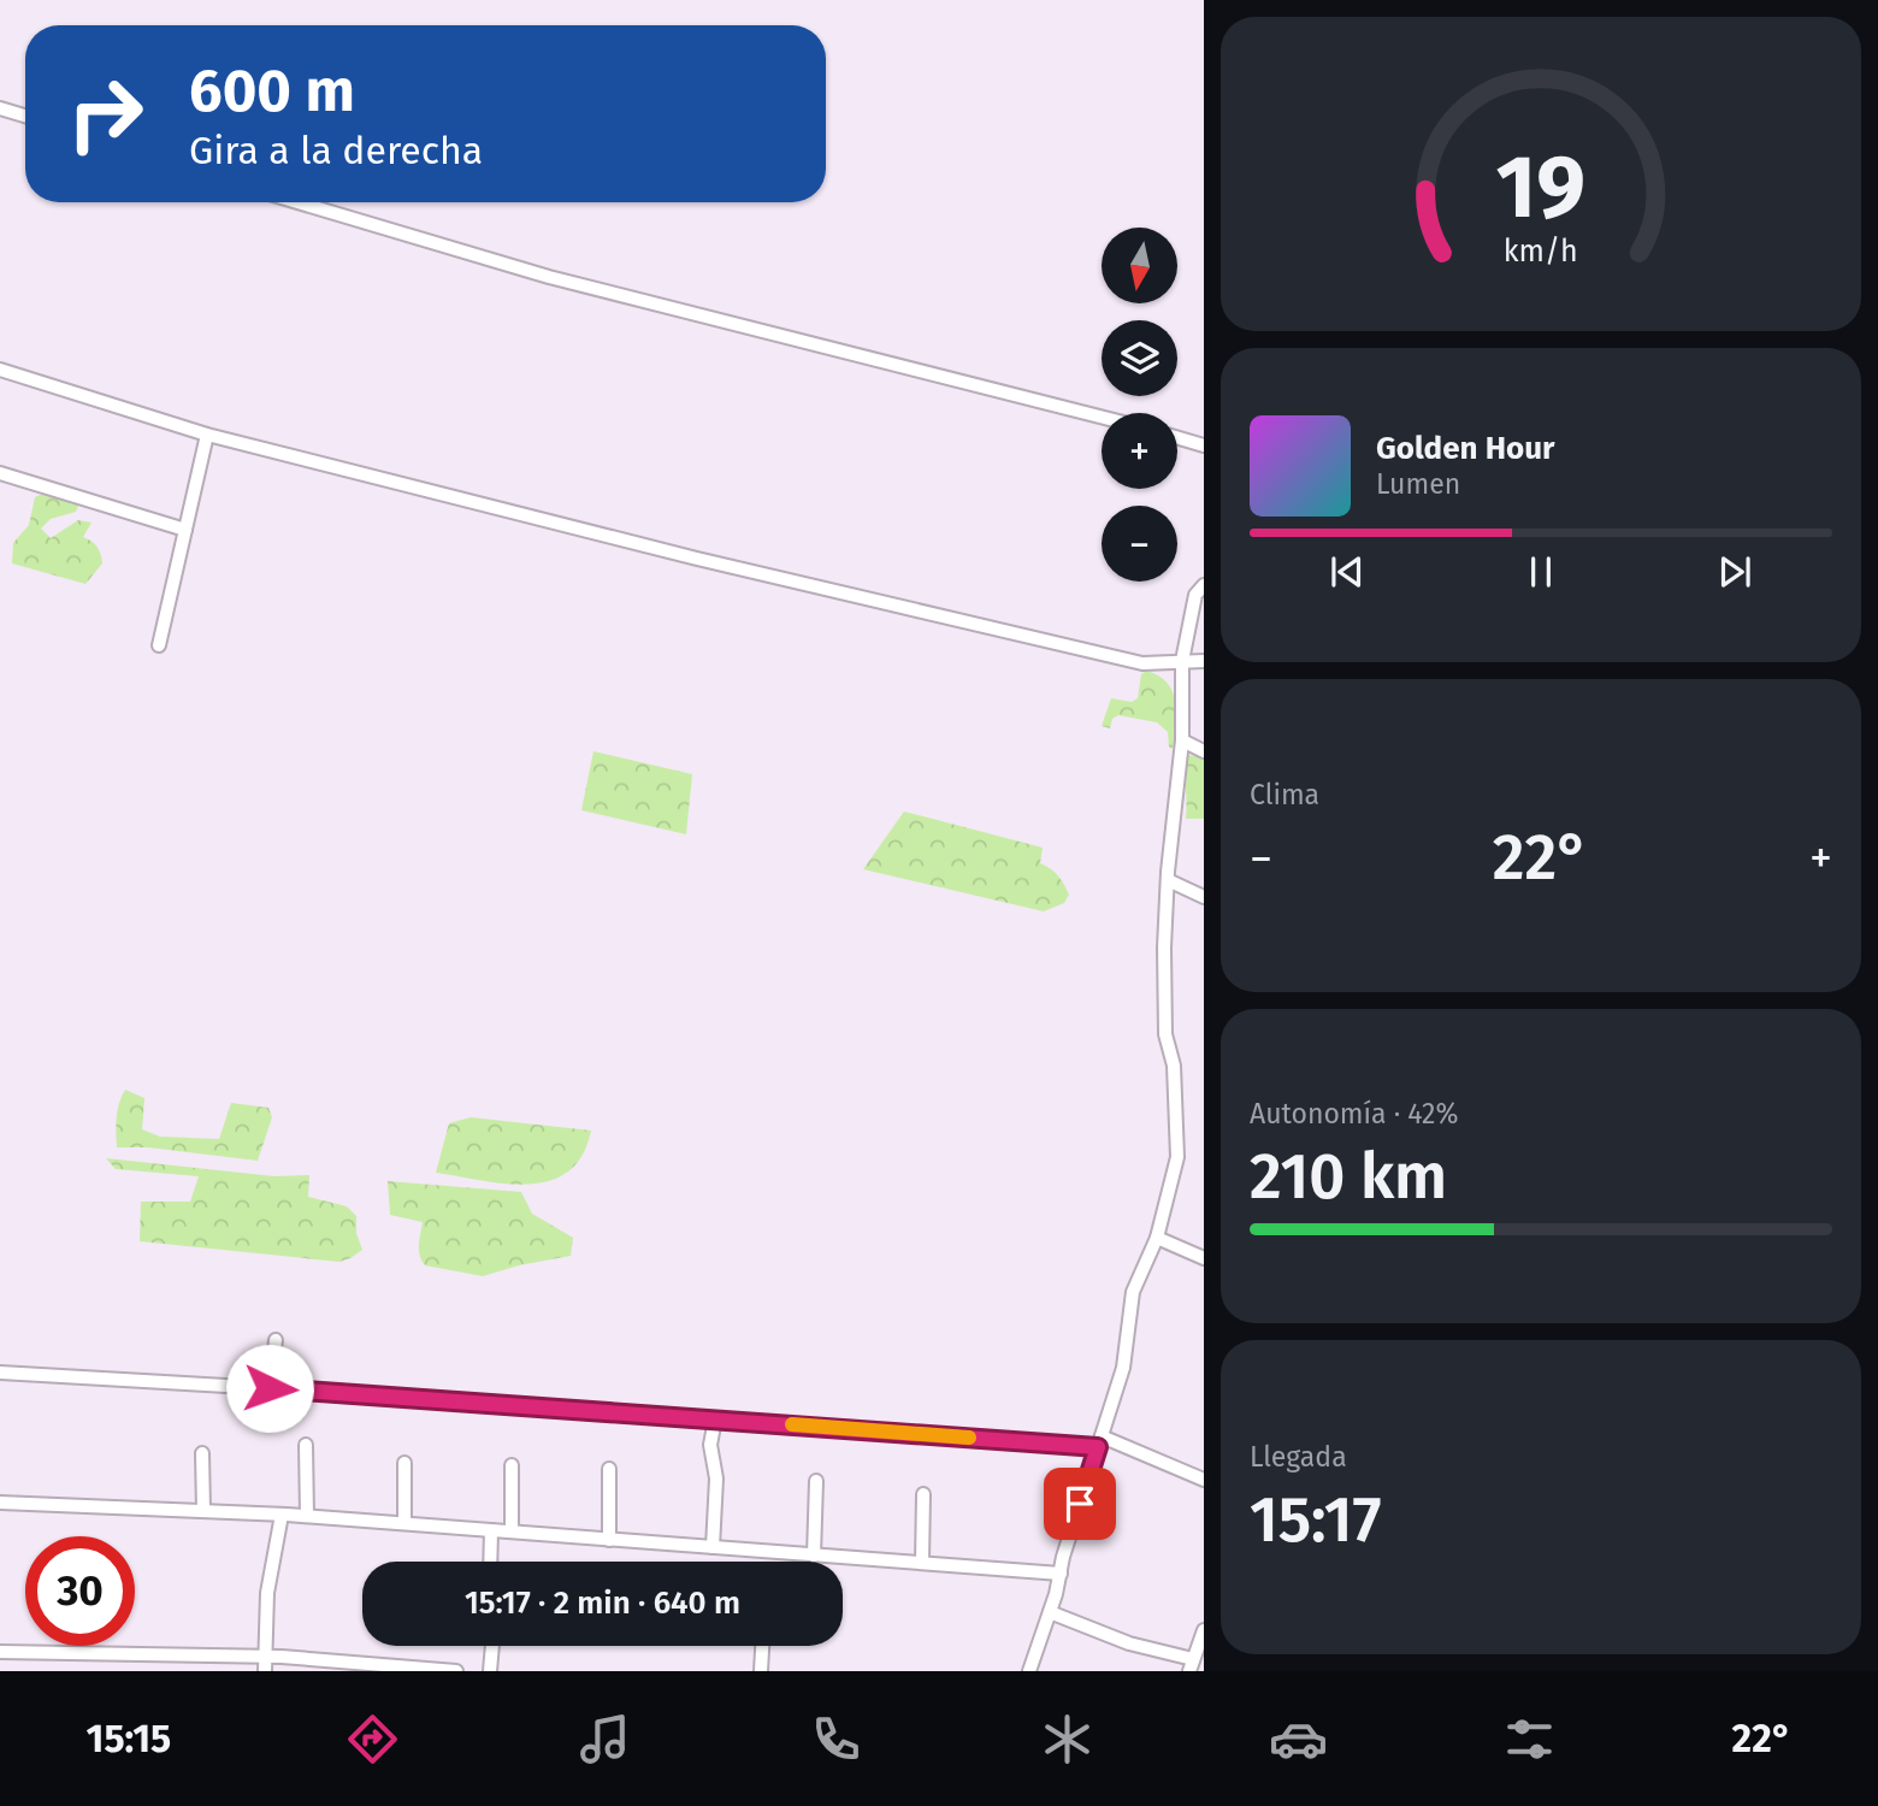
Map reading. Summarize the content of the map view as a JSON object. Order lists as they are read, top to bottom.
{
  "north": "bottom",
  "page": {
    "turn": ["600 m", "Gira a la derecha"],
    "map_buttons": ["+", "−"],
    "song": ["Golden Hour", "Lumen"],
    "tile": [
      "Clima",
      ["Autonomía · 42%", "210 km"],
      ["Llegada", "15:17"]
    ],
    "heat": ["−", "22°", "+"],
    "limit": "30",
    "trip": "15:17 · 2 min · 640 m",
    "tabs": ["15:15", "22°"],
    "gauge": ["19", "km/h"]
  }
}
